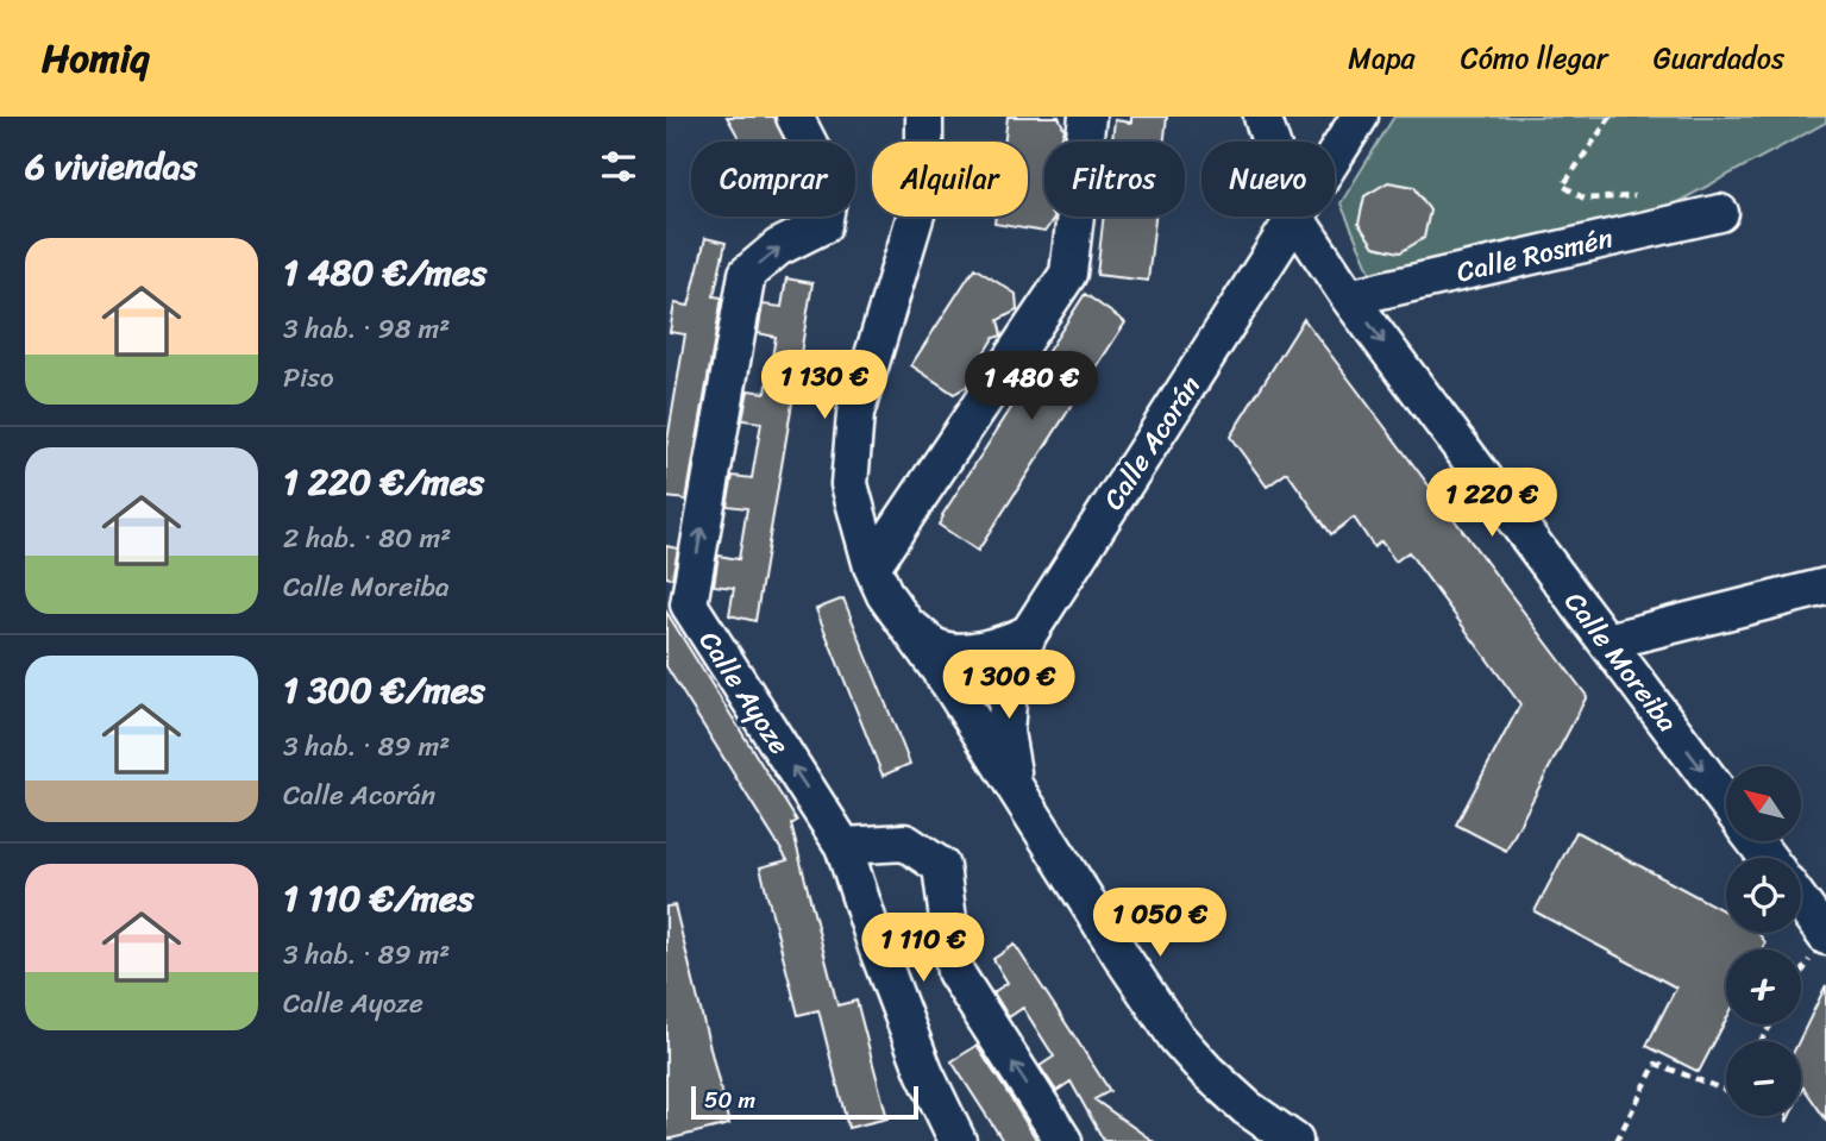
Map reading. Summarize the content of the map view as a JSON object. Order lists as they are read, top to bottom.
{
  "streets": {
    "street": [
      "Calle Rosmén",
      "Calle Acorán",
      "Calle Moreiba",
      "Calle Ayoze"
    ]
  },
  "crossings": [
    ["Calle Rosmén", "Calle Moreiba"],
    ["Calle Acorán", "Calle Moreiba"]
  ],
  "one_way": ["Calle Moreiba"],
  "scale_bar": "50 m",
  "north": "top left",
  "page": {
    "header": "Homiq",
    "nav": ["Mapa", "Cómo llegar", "Guardados"],
    "heading": "6 viviendas",
    "chip": [
      "Comprar",
      "Alquilar",
      "Filtros",
      "Nuevo"
    ],
    "list": [
      {
        "name": "1 480 €/mes",
        "note": "3 hab. · 98 m² · Piso"
      },
      {
        "name": "1 220 €/mes",
        "note": "2 hab. · 80 m² · Calle Moreiba"
      },
      {
        "name": "1 300 €/mes",
        "note": "3 hab. · 89 m² · Calle Acorán"
      },
      {
        "name": "1 110 €/mes",
        "note": "3 hab. · 89 m² · Calle Ayoze"
      }
    ],
    "price": [
      "1 130 €",
      "1 480 €",
      "1 220 €",
      "1 300 €",
      "1 050 €",
      "1 110 €"
    ],
    "map_buttons": ["+", "−"],
    "scale": "50 m"
  }
}
